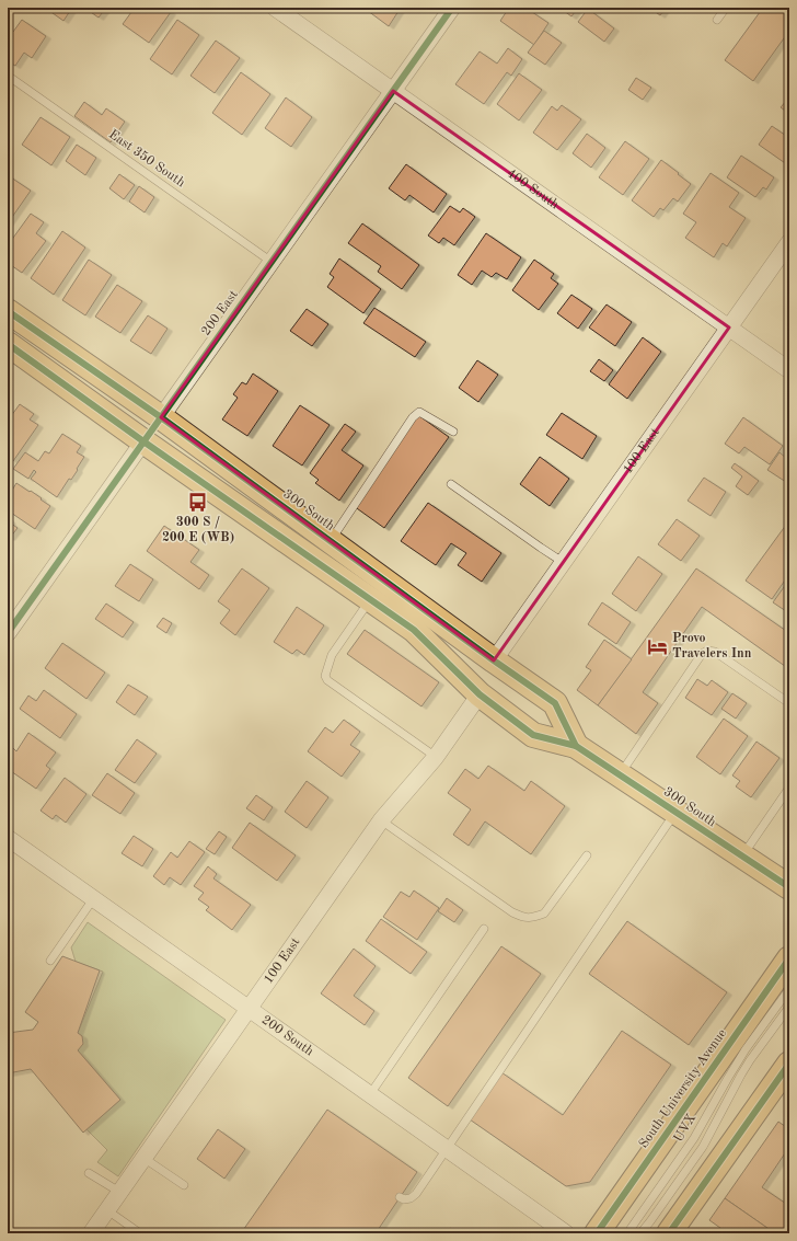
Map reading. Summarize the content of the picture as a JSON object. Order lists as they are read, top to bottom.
{
  "streets": {
    "main road": ["300 South", "South University Avenue"],
    "street": [
      "400 South",
      "200 East",
      "100 East",
      "200 South"
    ],
    "lane": ["East 350 South", "UVX"]
  },
  "crossings": [
    ["East 350 South", "200 East"],
    ["400 South", "200 East"],
    ["400 South", "100 East"],
    ["200 East", "300 South"],
    ["100 East", "300 South"],
    ["100 East", "200 South"]
  ],
  "places": {
    "bus stop": ["300 S / 200 E (WB)"],
    "hotel": ["Provo Travelers Inn"]
  }
}
